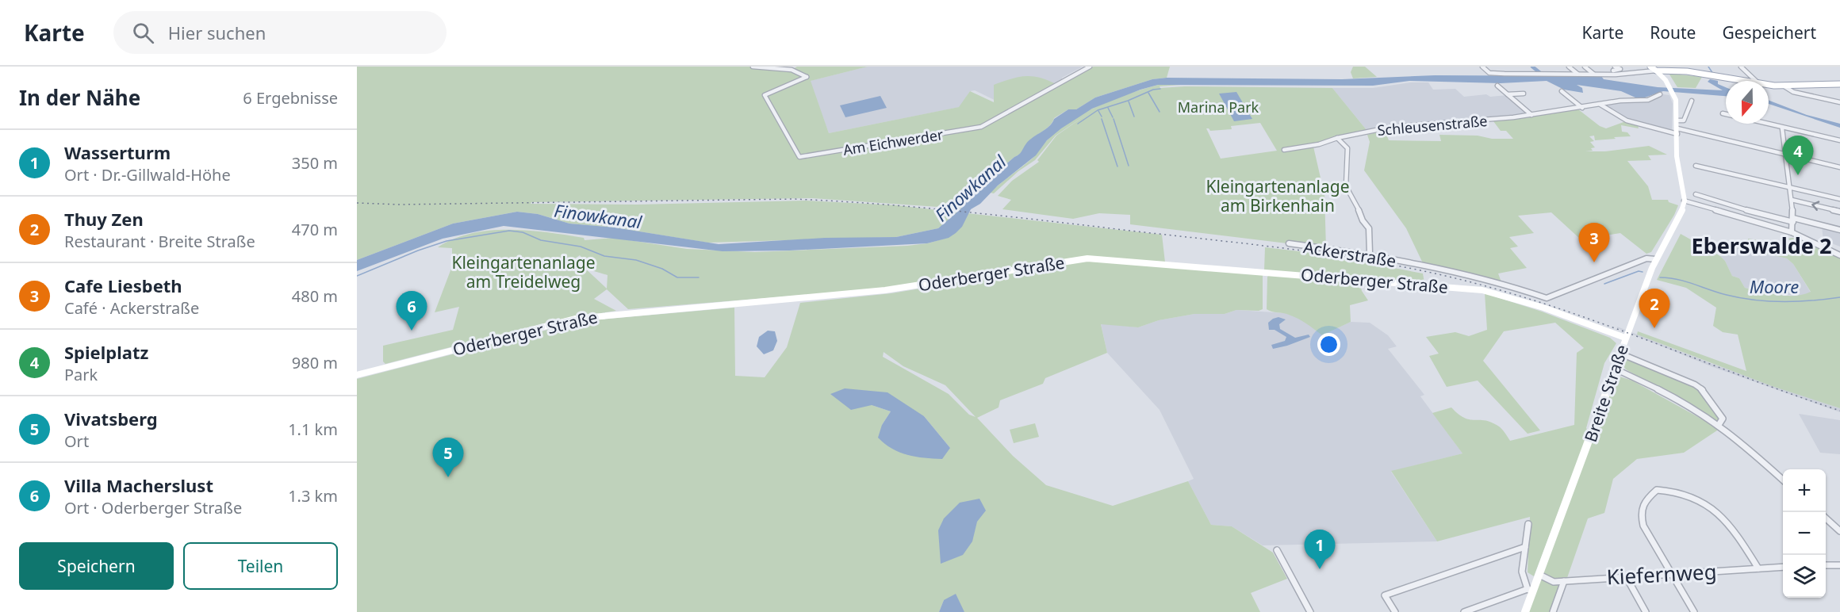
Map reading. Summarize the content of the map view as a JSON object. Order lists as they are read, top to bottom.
{
  "streets": {
    "main road": ["Oderberger Straße", "Breite Straße"],
    "street": [
      "Schleusenstraße",
      "Am Eichwerder",
      "Ackerstraße",
      "Kiefernweg"
    ]
  },
  "crossings": [
    ["Ackerstraße", "Breite Straße"],
    ["Oderberger Straße", "Breite Straße"],
    ["Breite Straße", "Kiefernweg"]
  ],
  "districts": ["Eberswalde 2"],
  "water": ["Finowkanal", "Moore"],
  "parks": ["Marina Park", "Kleingartenanlage am Birkenhain", "Kleingartenanlage am Treidelweg"],
  "north": "bottom",
  "page": {
    "header": "Karte",
    "search": "Hier suchen",
    "nav": ["Karte", "Route", "Gespeichert"],
    "heading": ["In der Nähe", "6 Ergebnisse"],
    "list": [
      {
        "mark": "1",
        "name": "Wasserturm",
        "note": "Ort · Dr.-Gillwald-Höhe",
        "value": "350 m"
      },
      {
        "mark": "2",
        "name": "Thuy Zen",
        "note": "Restaurant · Breite Straße",
        "value": "470 m"
      },
      {
        "mark": "3",
        "name": "Cafe Liesbeth",
        "note": "Café · Ackerstraße",
        "value": "480 m"
      },
      {
        "mark": "4",
        "name": "Spielplatz",
        "note": "Park",
        "value": "980 m"
      },
      {
        "mark": "5",
        "name": "Vivatsberg",
        "note": "Ort",
        "value": "1.1 km"
      },
      {
        "mark": "6",
        "name": "Villa Macherslust",
        "note": "Ort · Oderberger Straße",
        "value": "1.3 km"
      }
    ],
    "pins": [
      "4",
      "3",
      "2",
      "6",
      "5",
      "1"
    ],
    "map_buttons": ["+", "−"],
    "buttons": ["Speichern", "Teilen"]
  }
}
